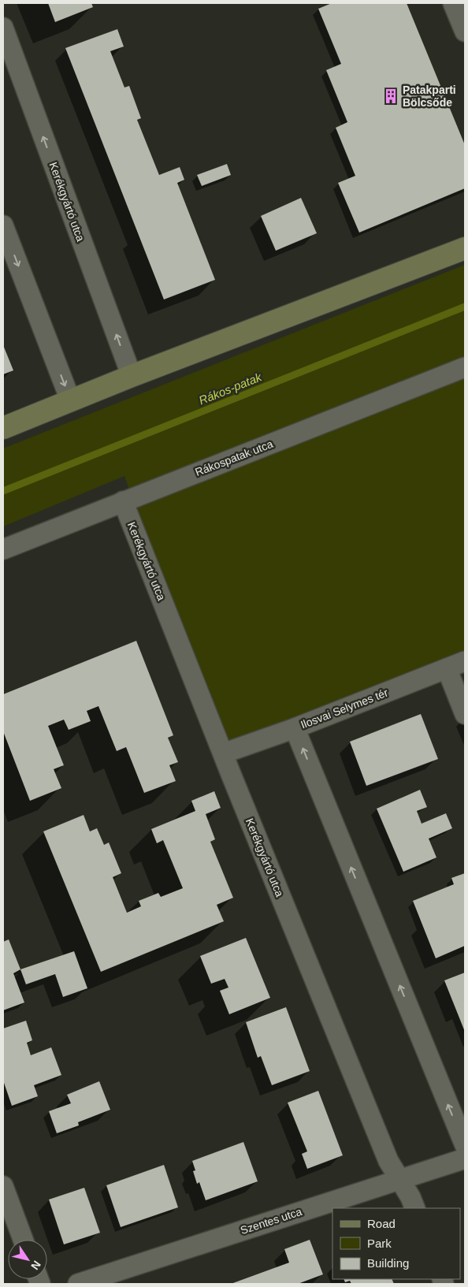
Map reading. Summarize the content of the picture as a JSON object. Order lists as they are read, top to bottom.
{
  "streets": {
    "street": [
      "Kerékgyártó utca",
      "Rákospatak utca",
      "Ilosvai Selymes tér",
      "Szentes utca"
    ]
  },
  "crossings": [
    ["Kerékgyártó utca", "Rákospatak utca"],
    ["Kerékgyártó utca", "Ilosvai Selymes tér"],
    ["Kerékgyártó utca", "Szentes utca"]
  ],
  "water": ["Rákos-patak"],
  "places": {
    "building": ["Patakparti Bölcsőde"]
  },
  "legend": ["Road", "Park", "Building"],
  "north": "bottom right"
}
